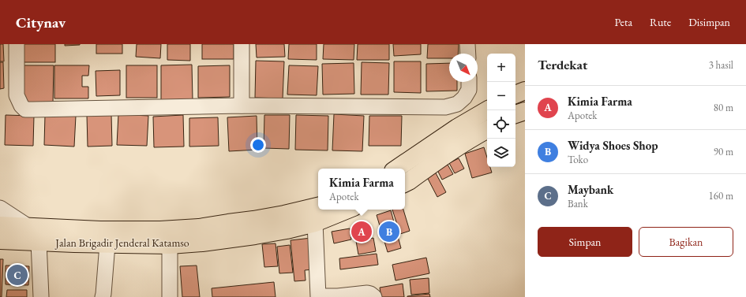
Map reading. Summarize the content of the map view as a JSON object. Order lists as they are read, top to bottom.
{
  "streets": {
    "main road": ["Jalan Brigadir Jenderal Katamso"]
  },
  "north": "bottom right",
  "page": {
    "header": "Citynav",
    "nav": ["Peta", "Rute", "Disimpan"],
    "heading": ["Terdekat", "3 hasil"],
    "map_buttons": ["+", "−"],
    "list": [
      {
        "mark": "A",
        "name": "Kimia Farma",
        "note": "Apotek",
        "value": "80 m"
      },
      {
        "mark": "B",
        "name": "Widya Shoes Shop",
        "note": "Toko",
        "value": "90 m"
      },
      {
        "mark": "C",
        "name": "Maybank",
        "note": "Bank",
        "value": "160 m"
      }
    ],
    "popup": ["Kimia Farma", "Apotek"],
    "buttons": ["Simpan", "Bagikan"],
    "pins": ["A", "B", "C"]
  }
}
